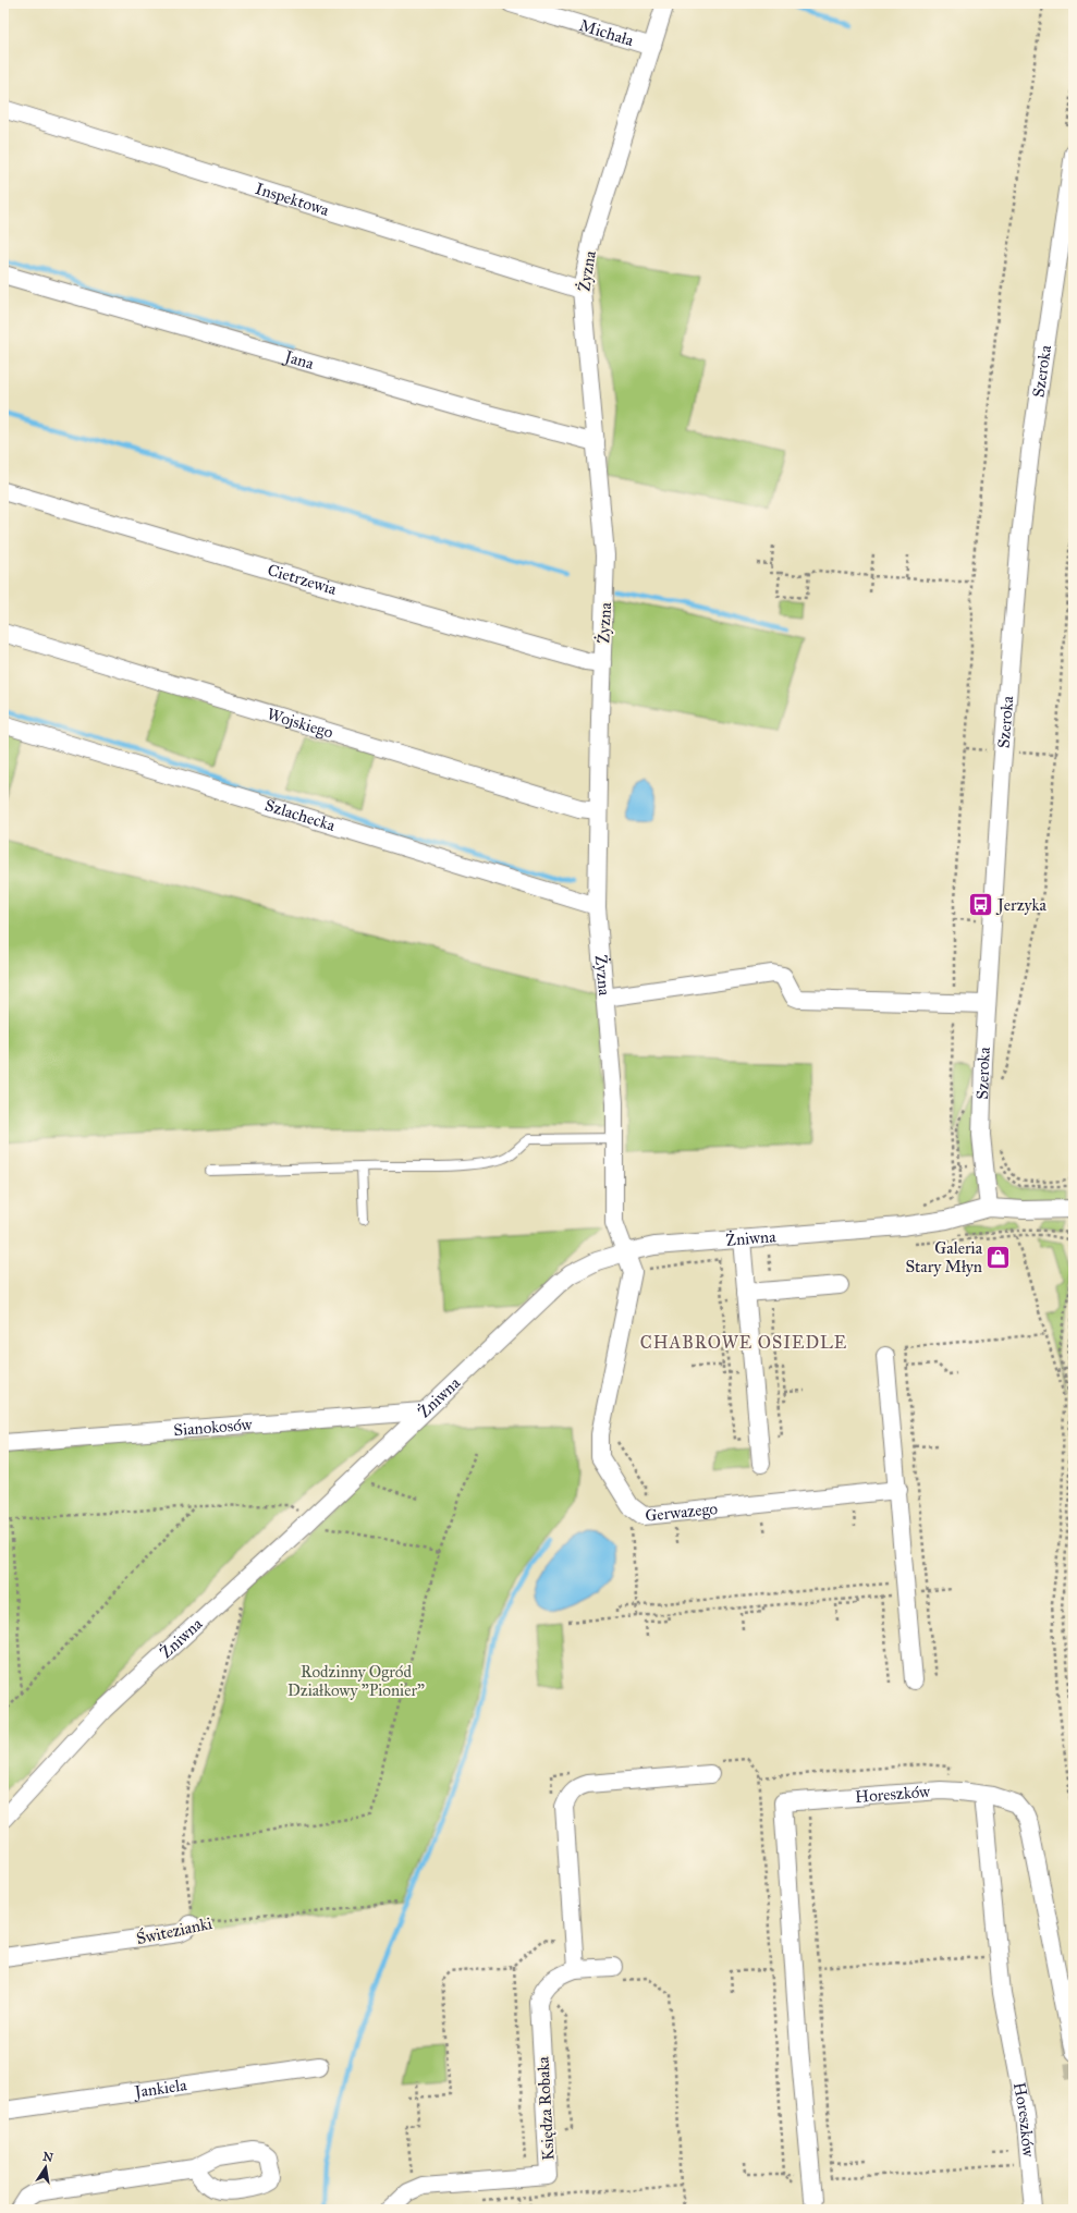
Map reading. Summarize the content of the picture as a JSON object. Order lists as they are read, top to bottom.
{
  "streets": {
    "street": [
      "Michała",
      "Inspektowa",
      "Żyzna",
      "Jana",
      "Szeroka",
      "Cietrzewia",
      "Wojskiego",
      "Szlachecka",
      "Żniwna",
      "Sianokosów",
      "Gerwazego",
      "Horeszków",
      "Świtezianki",
      "Jankiela",
      "Księdza Robaka"
    ]
  },
  "crossings": [
    ["Michała", "Żyzna"],
    ["Inspektowa", "Żyzna"],
    ["Żyzna", "Jana"],
    ["Żyzna", "Cietrzewia"],
    ["Żyzna", "Wojskiego"],
    ["Żyzna", "Szlachecka"],
    ["Żyzna", "Żniwna"],
    ["Szeroka", "Żniwna"],
    ["Żniwna", "Sianokosów"]
  ],
  "districts": ["CHABROWE OSIEDLE"],
  "parks": ["Rodzinny Ogród Działkowy \"Pionier\""],
  "places": {
    "bus stop": ["Jerzyka"],
    "shop": ["Galeria Stary Młyn"]
  },
  "north": "top"
}
